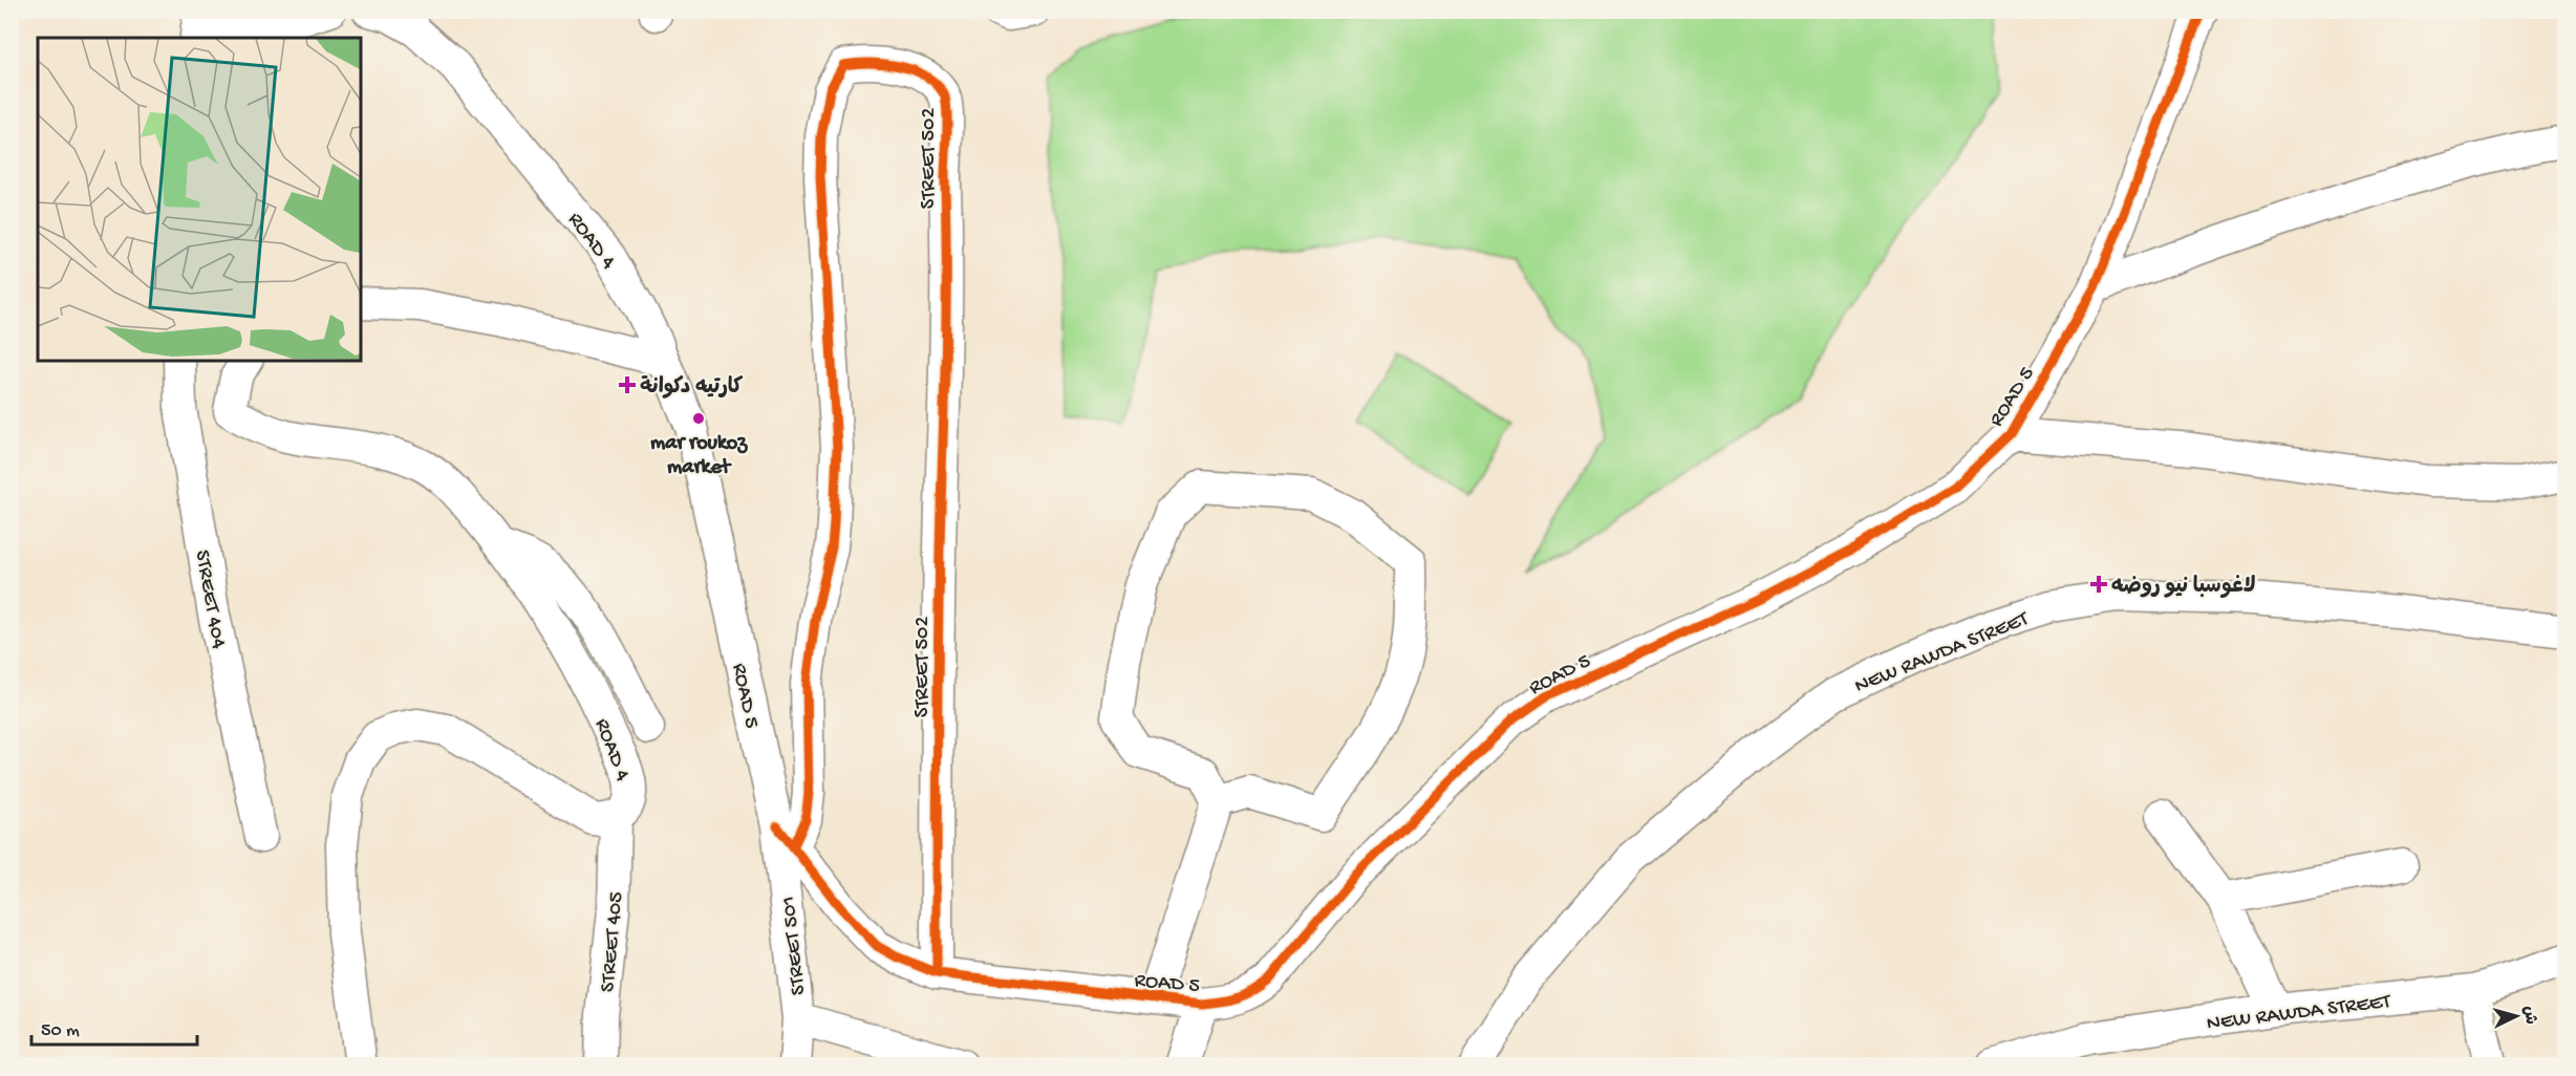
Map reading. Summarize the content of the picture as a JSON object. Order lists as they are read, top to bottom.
{
  "streets": {
    "street": [
      "STREET 502",
      "ROAD 4",
      "ROAD 5",
      "STREET 404",
      "NEW RAWDA STREET",
      "STREET 405",
      "STREET 501"
    ]
  },
  "crossings": [
    ["STREET 502", "ROAD 5"],
    ["STREET 502", "STREET 501"],
    ["ROAD 4", "ROAD 5"],
    ["ROAD 4", "STREET 405"],
    ["ROAD 5", "STREET 501"]
  ],
  "places": {
    "health": ["كارتيه دكوانة", "لاغوسبا نيو روضه"],
    "other": ["mar roukoz market"]
  },
  "scale_bar": "50 m",
  "north": "right"
}
